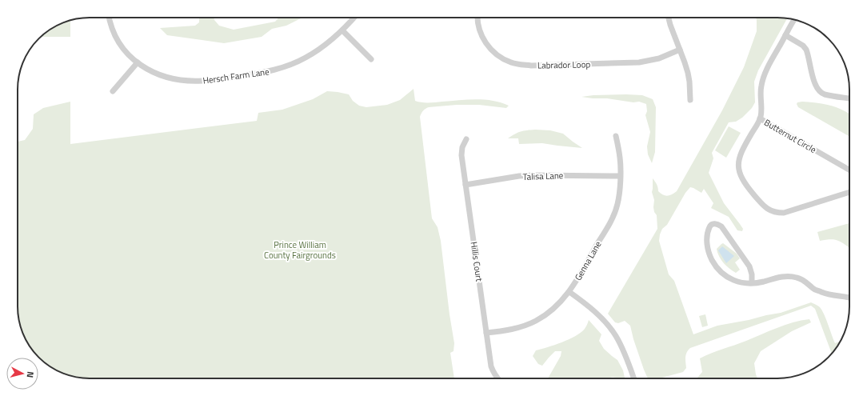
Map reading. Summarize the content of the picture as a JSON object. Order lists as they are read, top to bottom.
{
  "streets": {
    "street": [
      "Labrador Loop",
      "Hersch Farm Lane",
      "Butternut Circle",
      "Talisa Lane",
      "Genna Lane",
      "Hillis Court"
    ]
  },
  "crossings": [
    ["Talisa Lane", "Genna Lane"],
    ["Talisa Lane", "Hillis Court"],
    ["Genna Lane", "Hillis Court"]
  ],
  "parks": ["Prince William County Fairgrounds"],
  "north": "right"
}
